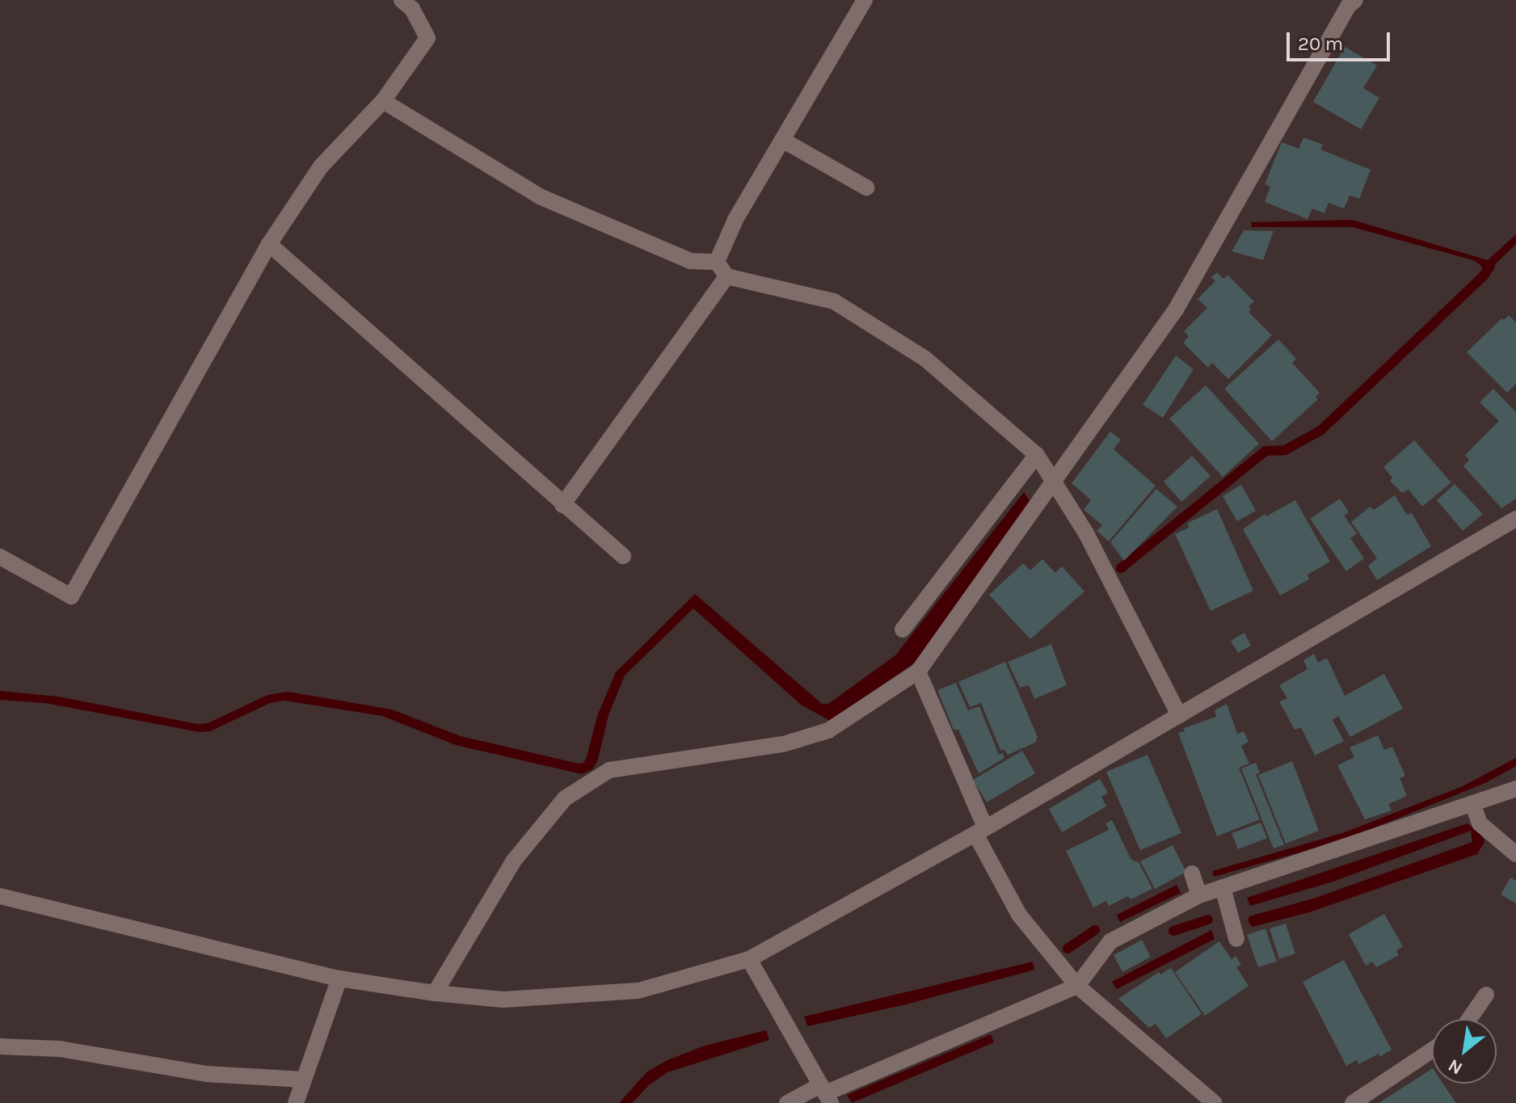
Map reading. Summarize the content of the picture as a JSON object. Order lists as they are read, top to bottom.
{
  "scale_bar": "20 m",
  "north": "bottom left"
}
